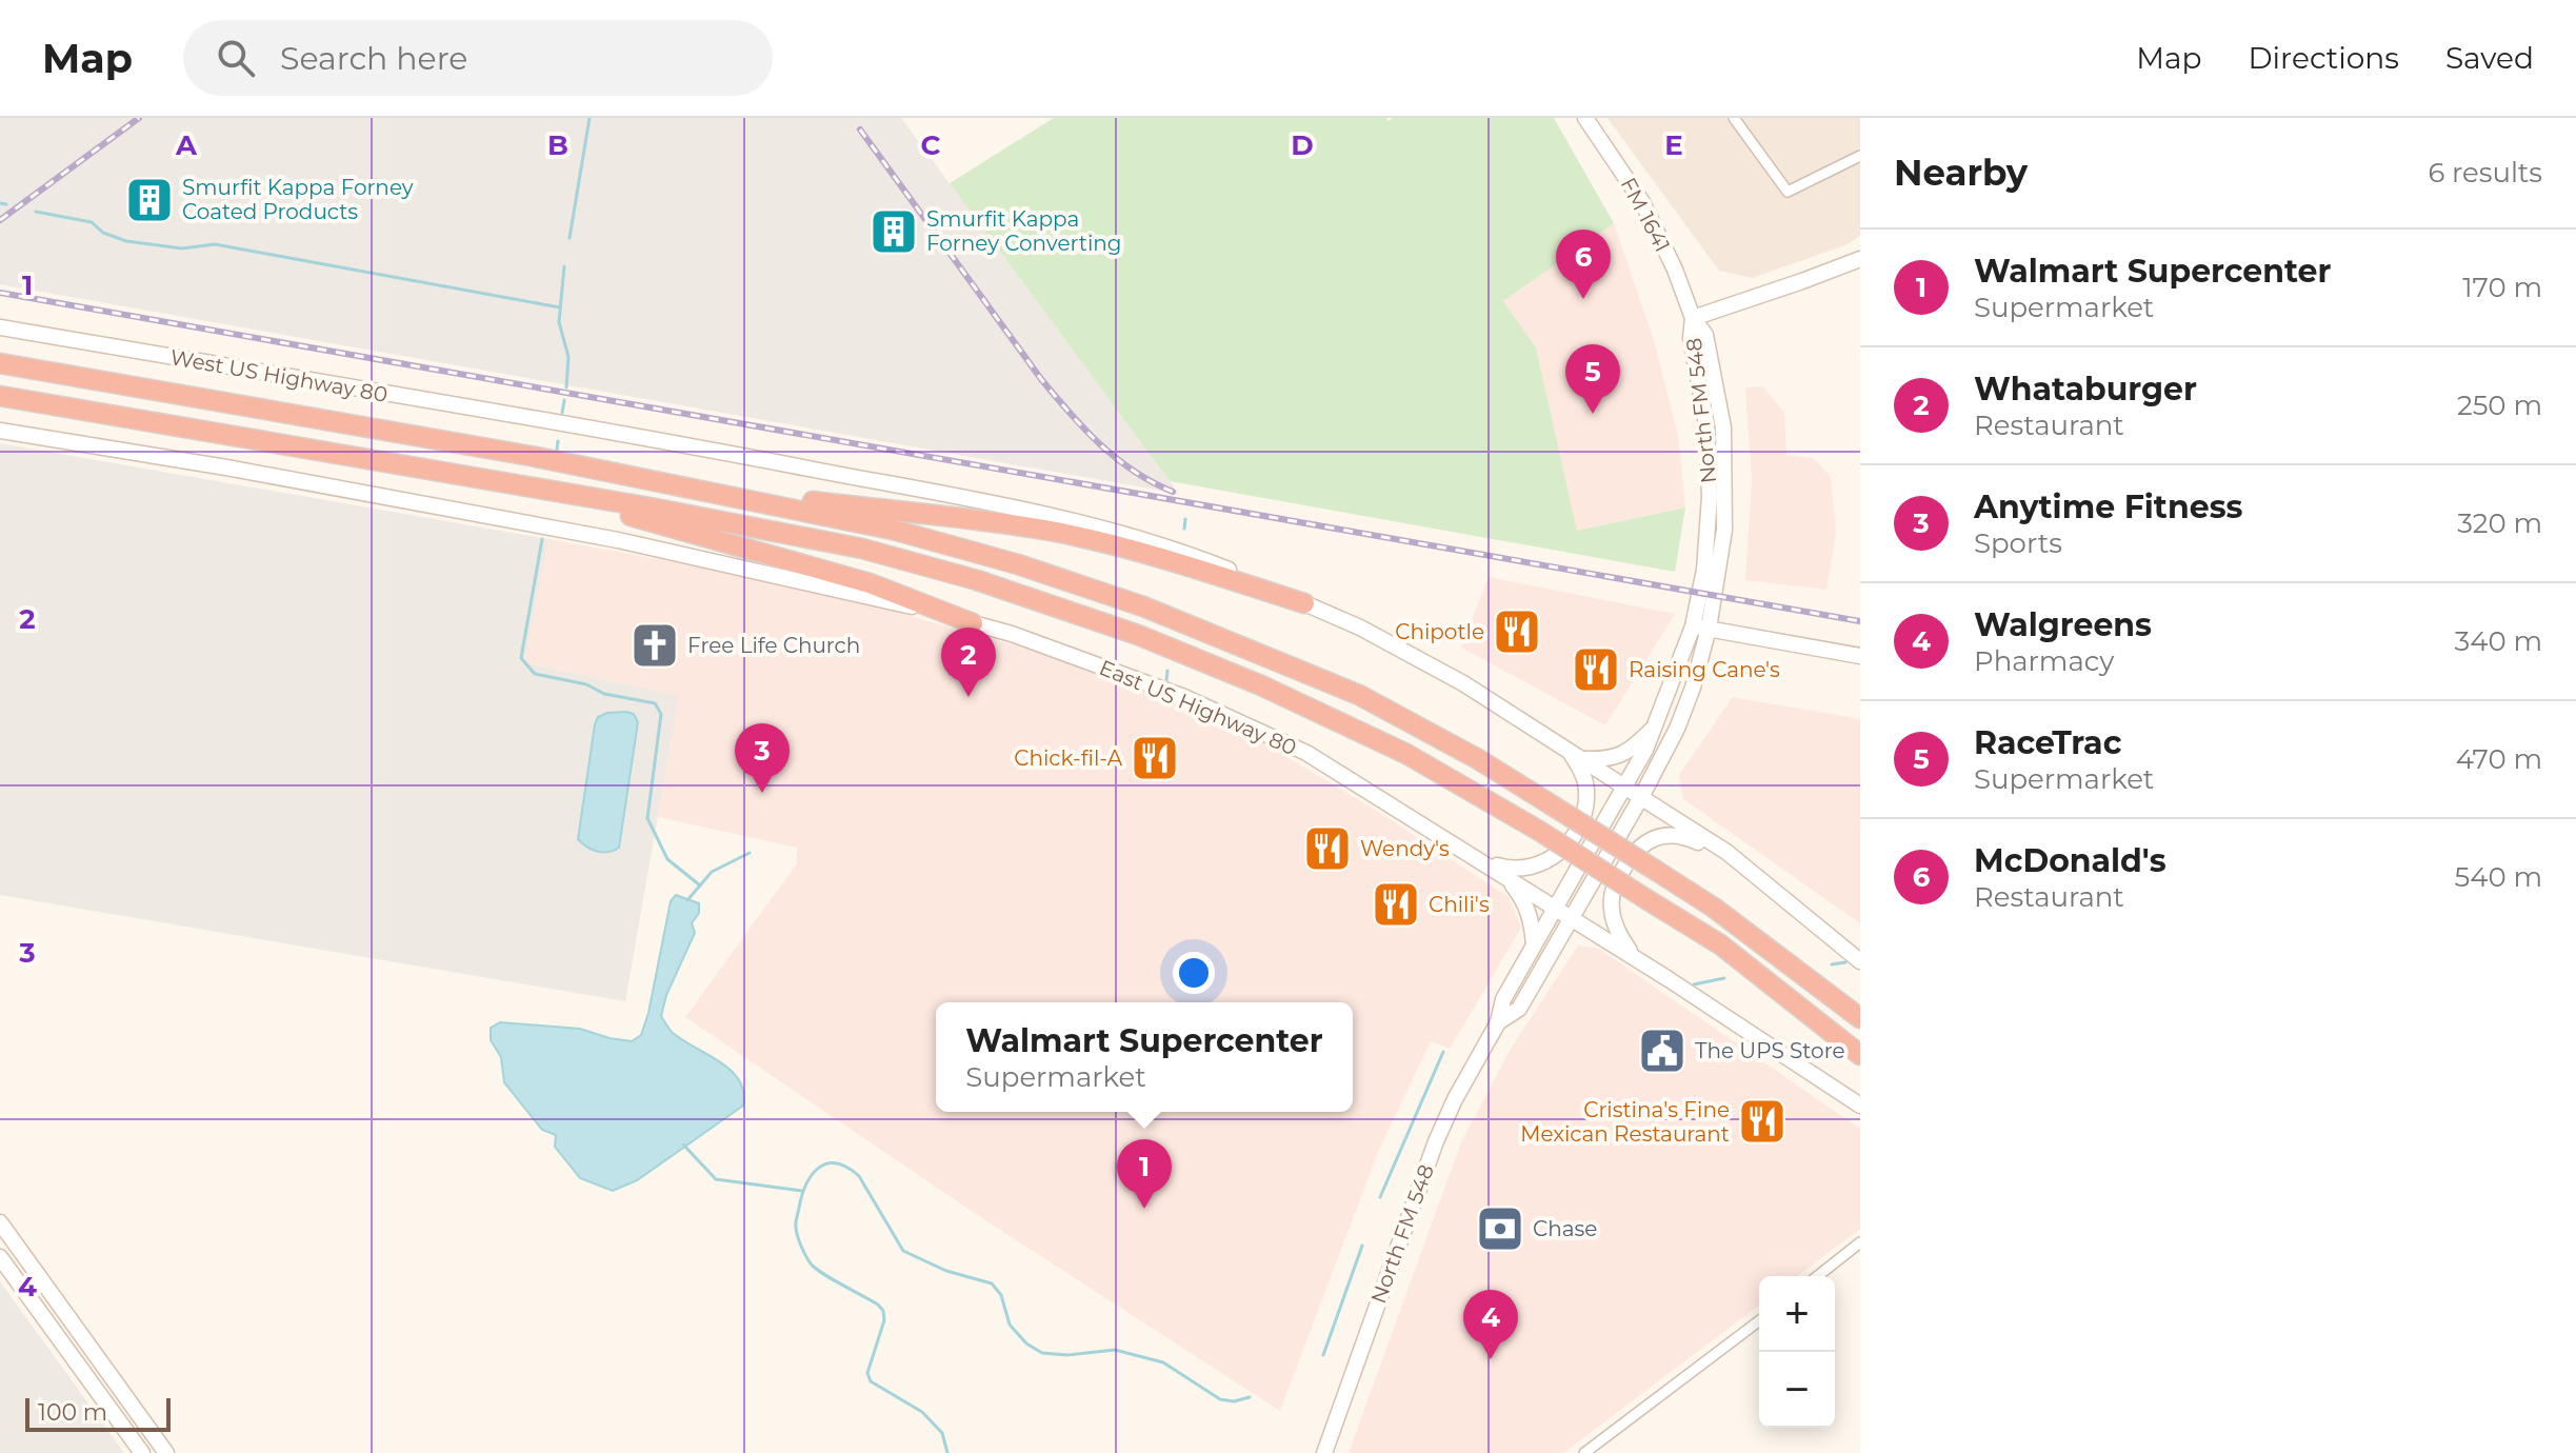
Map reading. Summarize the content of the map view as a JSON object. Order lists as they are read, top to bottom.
{
  "streets": {
    "main road": [
      "FM 1641",
      "West US Highway 80",
      "North FM 548",
      "East US Highway 80"
    ]
  },
  "crossings": [
    ["FM 1641", "North FM 548"],
    ["North FM 548", "East US Highway 80"]
  ],
  "places": {
    "building": ["Smurfit Kappa Forney Coated Products", "Smurfit Kappa Forney Converting"],
    "restaurant": [
      "Chipotle",
      "Raising Cane's",
      "Chick-fil-A",
      "Wendy's",
      "Chili's",
      "Cristina's Fine Mexican Restaurant"
    ],
    "church": ["Free Life Church"],
    "public building": ["The UPS Store"],
    "bank": ["Chase"]
  },
  "scale_bar": "100 m",
  "page": {
    "header": "Map",
    "search": "Search here",
    "nav": ["Map", "Directions", "Saved"],
    "heading": ["Nearby", "6 results"],
    "list": [
      {
        "mark": "1",
        "name": "Walmart Supercenter",
        "note": "Supermarket",
        "value": "170 m"
      },
      {
        "mark": "2",
        "name": "Whataburger",
        "note": "Restaurant",
        "value": "250 m"
      },
      {
        "mark": "3",
        "name": "Anytime Fitness",
        "note": "Sports",
        "value": "320 m"
      },
      {
        "mark": "4",
        "name": "Walgreens",
        "note": "Pharmacy",
        "value": "340 m"
      },
      {
        "mark": "5",
        "name": "RaceTrac",
        "note": "Supermarket",
        "value": "470 m"
      },
      {
        "mark": "6",
        "name": "McDonald's",
        "note": "Restaurant",
        "value": "540 m"
      }
    ],
    "pins": [
      "6",
      "5",
      "2",
      "3",
      "1",
      "4"
    ],
    "popup": ["Walmart Supercenter", "Supermarket"],
    "map_buttons": ["+", "−"],
    "scale": "100 m"
  },
  "grid": {
    "columns": [
      "A",
      "B",
      "C",
      "D",
      "E"
    ],
    "rows": [
      "1",
      "2",
      "3",
      "4"
    ]
  }
}
